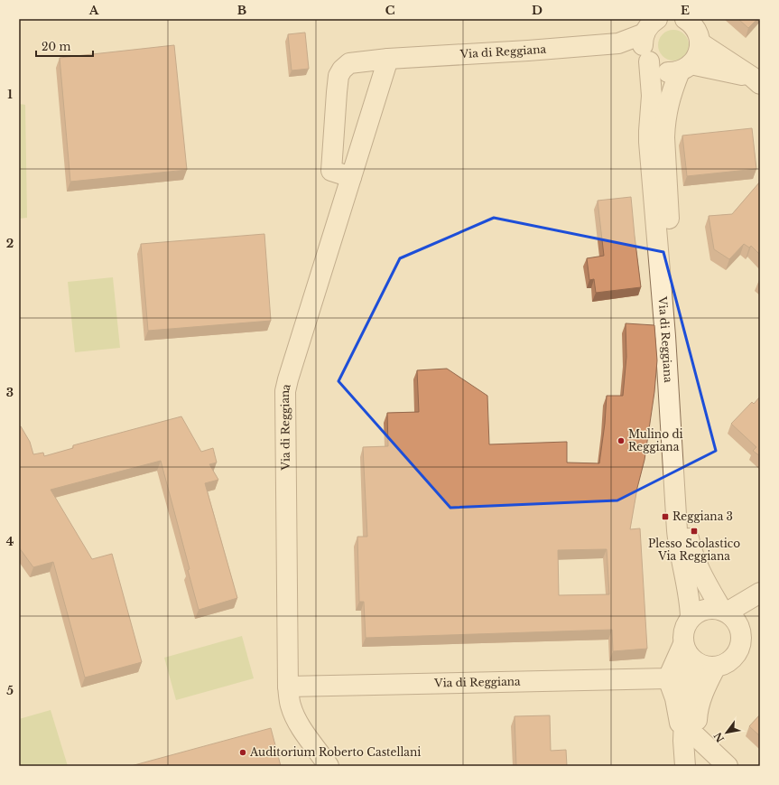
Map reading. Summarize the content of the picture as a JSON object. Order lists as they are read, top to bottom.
{
  "streets": {
    "street": ["Via di Reggiana"]
  },
  "places": {
    "other": ["Mulino di Reggiana", "Auditorium Roberto Castellani"],
    "transit": ["Reggiana 3", "Plesso Scolastico Via Reggiana"]
  },
  "scale_bar": "20 m",
  "north": "bottom left",
  "grid": {
    "columns": [
      "A",
      "B",
      "C",
      "D",
      "E"
    ],
    "rows": [
      "1",
      "2",
      "3",
      "4",
      "5"
    ]
  }
}
